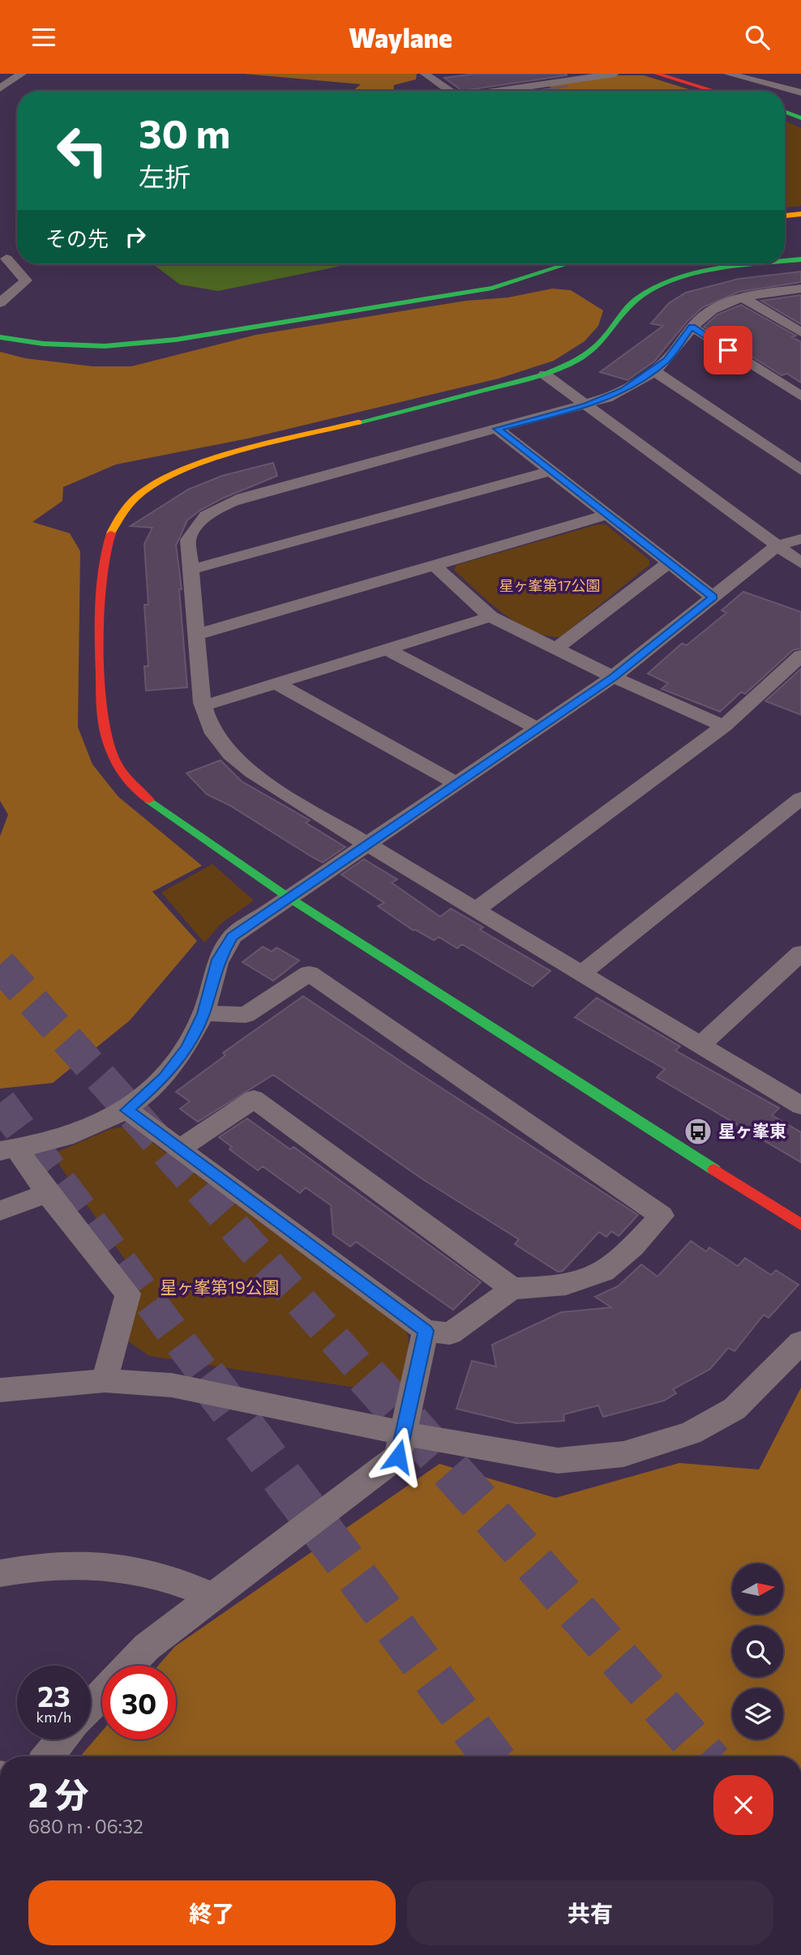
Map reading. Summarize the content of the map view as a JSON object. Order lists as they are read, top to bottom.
{
  "parks": ["星ヶ峯第17公園", "星ヶ峯第19公園"],
  "places": {
    "bus stop": ["星ヶ峯東"]
  },
  "north": "right",
  "page": {
    "header": "Waylane",
    "turn": ["30 m", "左折"],
    "then": "その先",
    "speed": "23 km/h",
    "limit": "30",
    "heading": ["2 分", "680 m · 06:32"],
    "buttons": ["終了", "共有"]
  }
}
